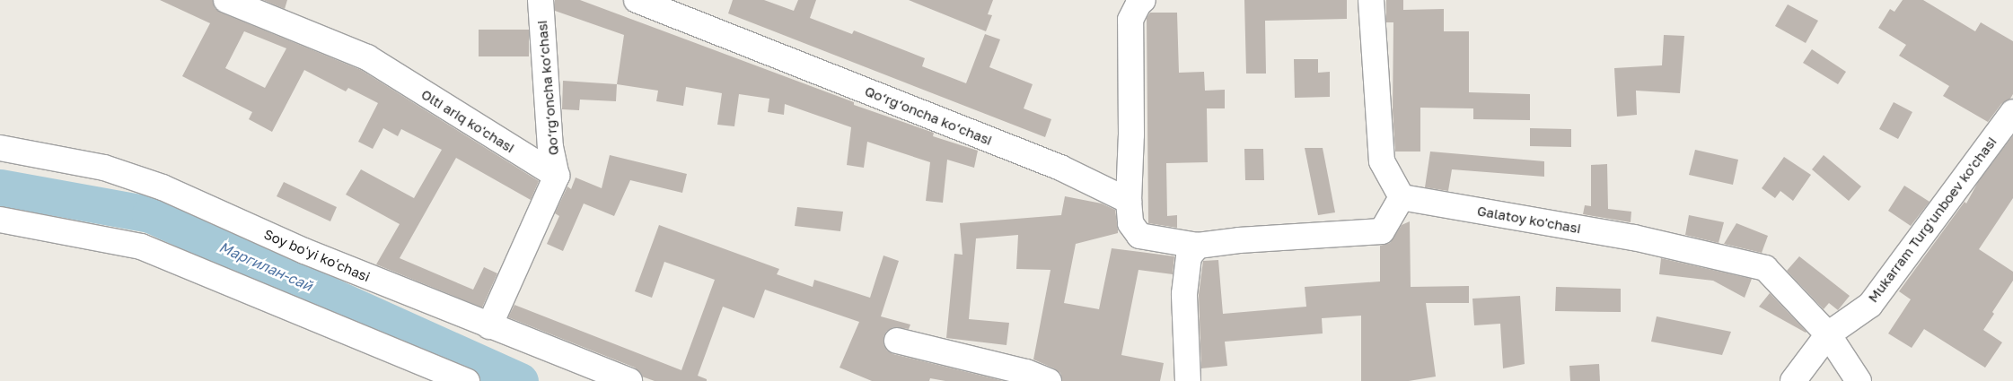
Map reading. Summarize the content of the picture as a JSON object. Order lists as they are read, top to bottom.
{
  "streets": {
    "street": [
      "Qo‘rg‘oncha ko‘chasi",
      "Olti ariq ko'chasi",
      "Galatoy ko'chasi",
      "Mukarram Turg'unboev ko'chasi",
      "Soy boʻyi koʻchasi"
    ]
  },
  "crossings": [
    ["Qo‘rg‘oncha ko‘chasi", "Olti ariq ko'chasi"],
    ["Galatoy ko'chasi", "Mukarram Turg'unboev ko'chasi"]
  ],
  "water": ["Маргилан-сай"]
}
